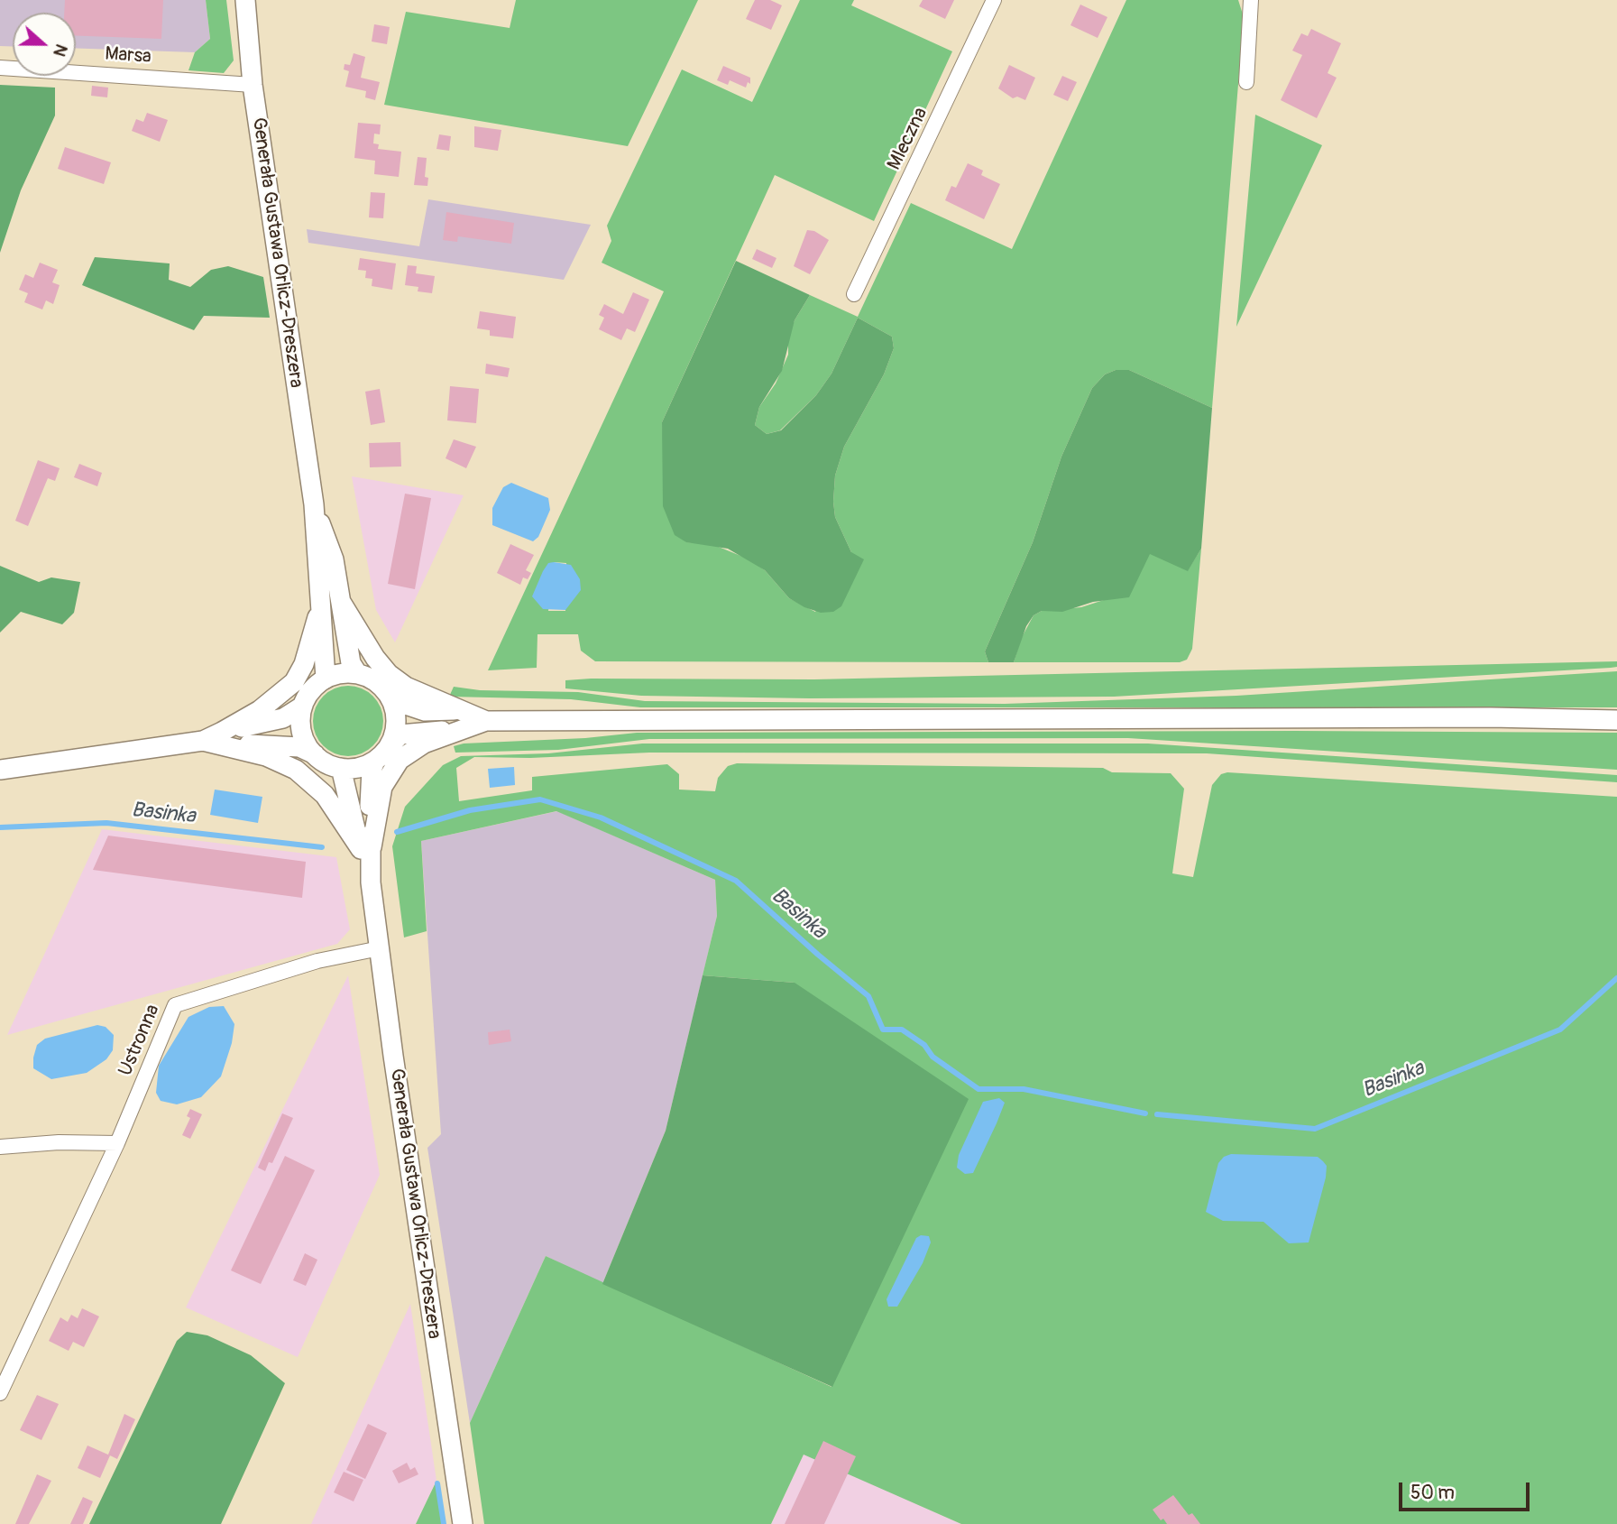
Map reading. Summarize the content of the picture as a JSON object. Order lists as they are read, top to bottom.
{
  "streets": {
    "main road": ["Generała Gustawa Orlicz-Dreszera"],
    "street": ["Marsa", "Mleczna", "Ustronna"]
  },
  "crossings": [
    ["Marsa", "Generała Gustawa Orlicz-Dreszera"],
    ["Generała Gustawa Orlicz-Dreszera", "Ustronna"]
  ],
  "water": ["Basinka"],
  "scale_bar": "50 m",
  "north": "right"
}
